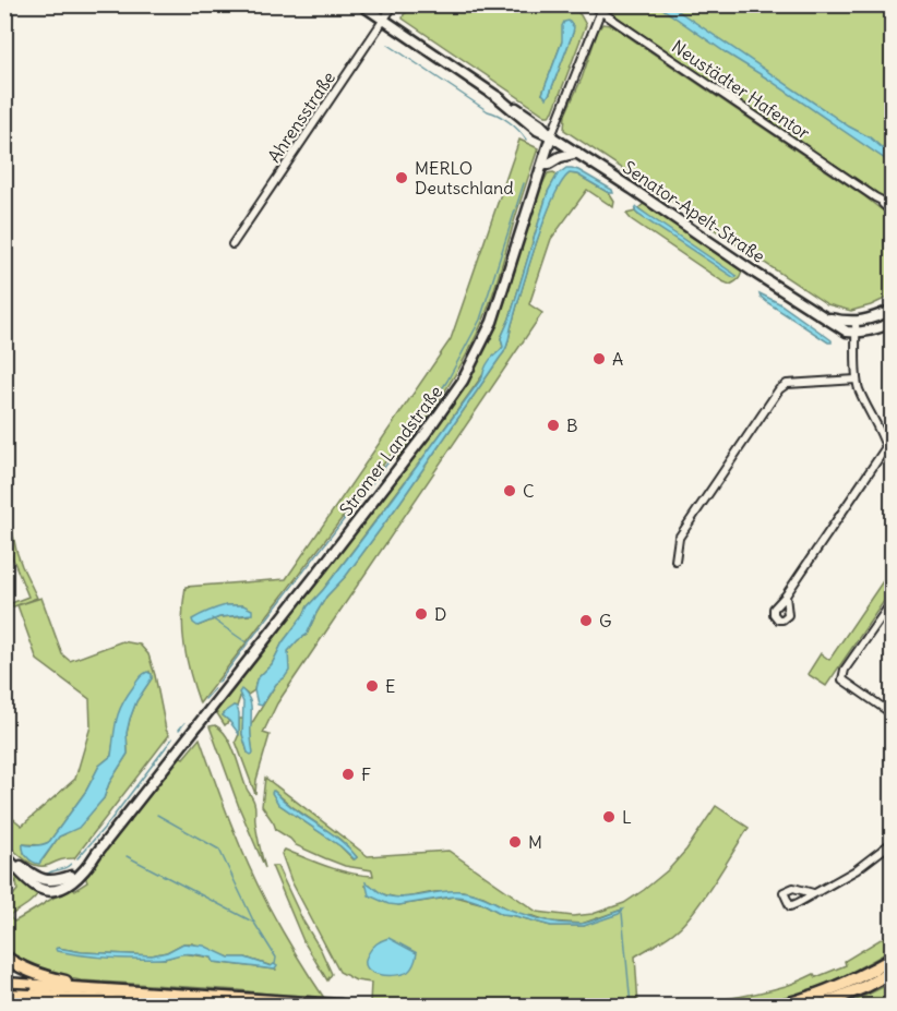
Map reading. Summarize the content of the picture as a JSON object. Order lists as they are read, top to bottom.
{
  "streets": {
    "street": [
      "Neustädter Hafentor",
      "Ahrensstraße",
      "Senator-Apelt-Straße",
      "Stromer Landstraße"
    ]
  },
  "crossings": [
    ["Neustädter Hafentor", "Stromer Landstraße"],
    ["Ahrensstraße", "Senator-Apelt-Straße"],
    ["Senator-Apelt-Straße", "Stromer Landstraße"]
  ],
  "places": [
    "MERLO Deutschland",
    "A",
    "B",
    "C",
    "D",
    "G",
    "E",
    "F",
    "L",
    "M"
  ]
}
